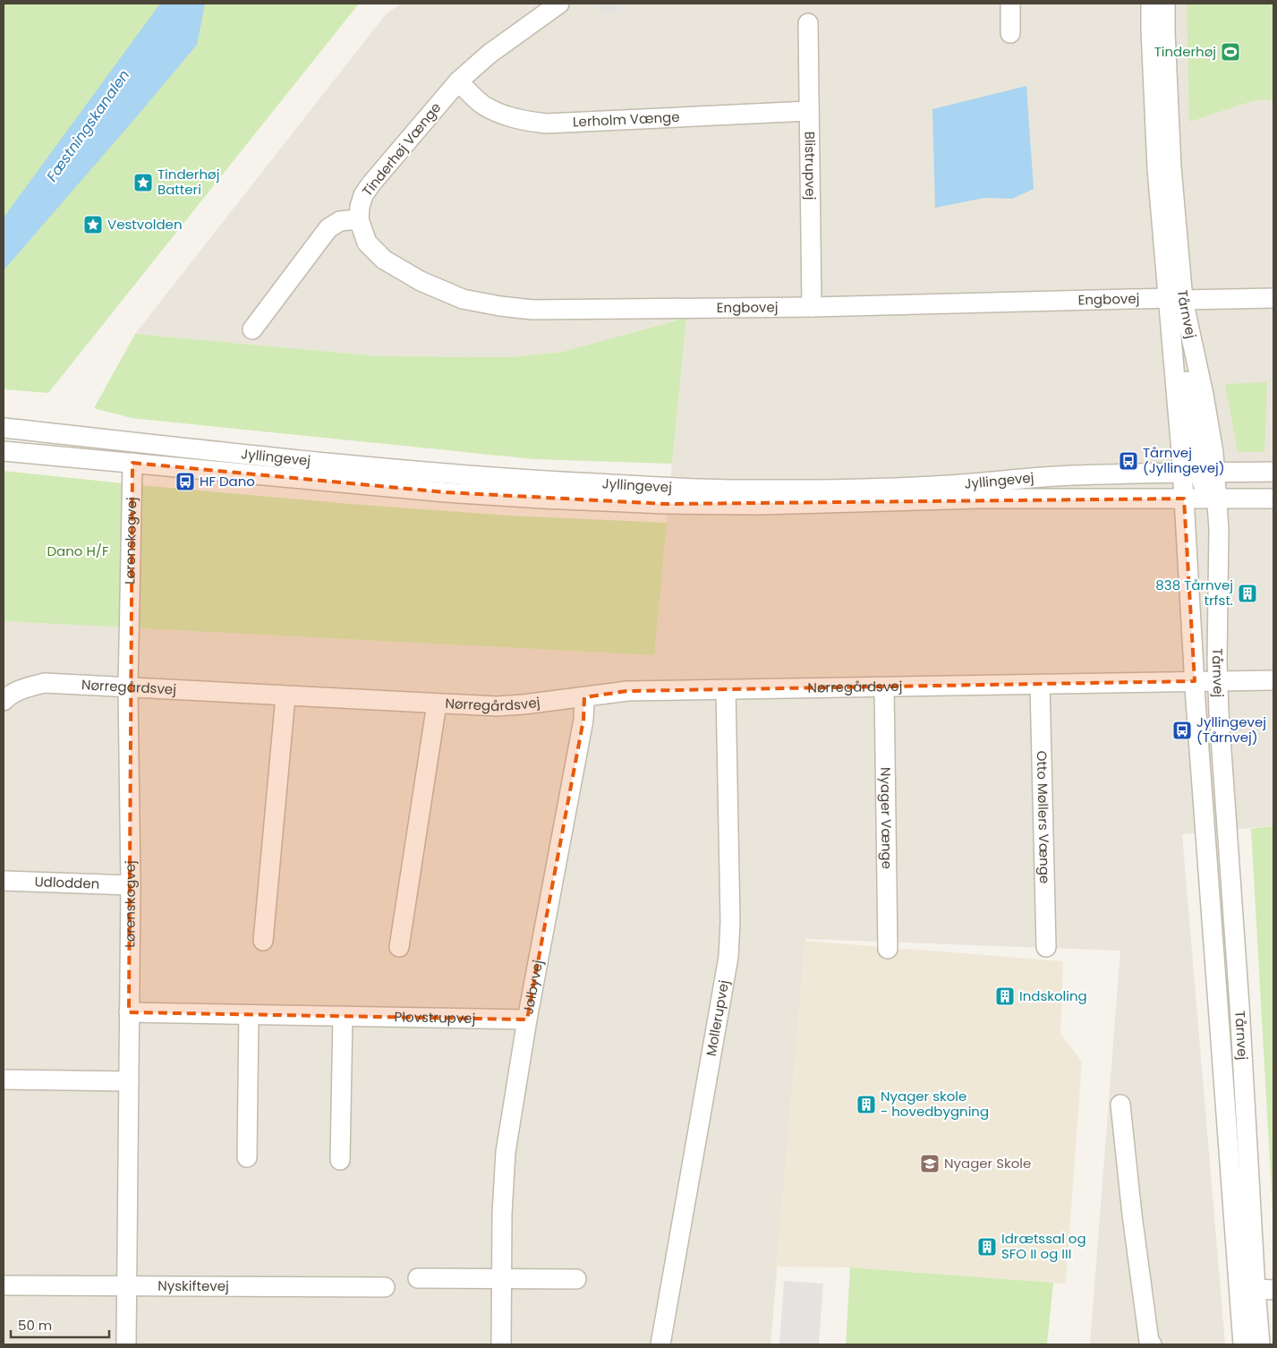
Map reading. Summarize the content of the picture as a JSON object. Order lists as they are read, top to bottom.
{
  "streets": {
    "street": [
      "Lerholm Vænge",
      "Tinderhøj Vænge",
      "Blistrupvej",
      "Engbovej",
      "Tårnvej",
      "Jyllingevej",
      "Lørenskogvej",
      "Nørregårdsvej",
      "Otto Møllers Vænge",
      "Nyager Vænge",
      "Udlodden",
      "Jølbyvej",
      "Plovstrupvej",
      "Mollerupvej",
      "Nyskiftevej"
    ]
  },
  "crossings": [
    ["Lerholm Vænge", "Tinderhøj Vænge"],
    ["Lerholm Vænge", "Blistrupvej"],
    ["Tinderhøj Vænge", "Engbovej"],
    ["Blistrupvej", "Engbovej"],
    ["Engbovej", "Tårnvej"],
    ["Tårnvej", "Jyllingevej"],
    ["Tårnvej", "Nørregårdsvej"],
    ["Jyllingevej", "Lørenskogvej"],
    ["Lørenskogvej", "Nørregårdsvej"],
    ["Lørenskogvej", "Udlodden"],
    ["Lørenskogvej", "Plovstrupvej"],
    ["Lørenskogvej", "Nyskiftevej"],
    ["Nørregårdsvej", "Otto Møllers Vænge"],
    ["Nørregårdsvej", "Nyager Vænge"],
    ["Nørregårdsvej", "Jølbyvej"],
    ["Nørregårdsvej", "Mollerupvej"],
    ["Jølbyvej", "Plovstrupvej"]
  ],
  "water": ["Fæstningskanalen"],
  "parks": ["Dano H/F"],
  "places": {
    "sports": ["Tinderhøj"],
    "place": ["Tinderhøj Batteri", "Vestvolden"],
    "bus stop": ["Tårnvej (Jyllingevej)", "HF Dano", "Jyllingevej (Tårnvej)"],
    "building": [
      "838 Tårnvej trfst.",
      "Indskoling",
      "Nyager skole - hovedbygning",
      "Idrætssal og SFO II og III"
    ],
    "school or university": ["Nyager Skole"]
  },
  "scale_bar": "50 m"
}
